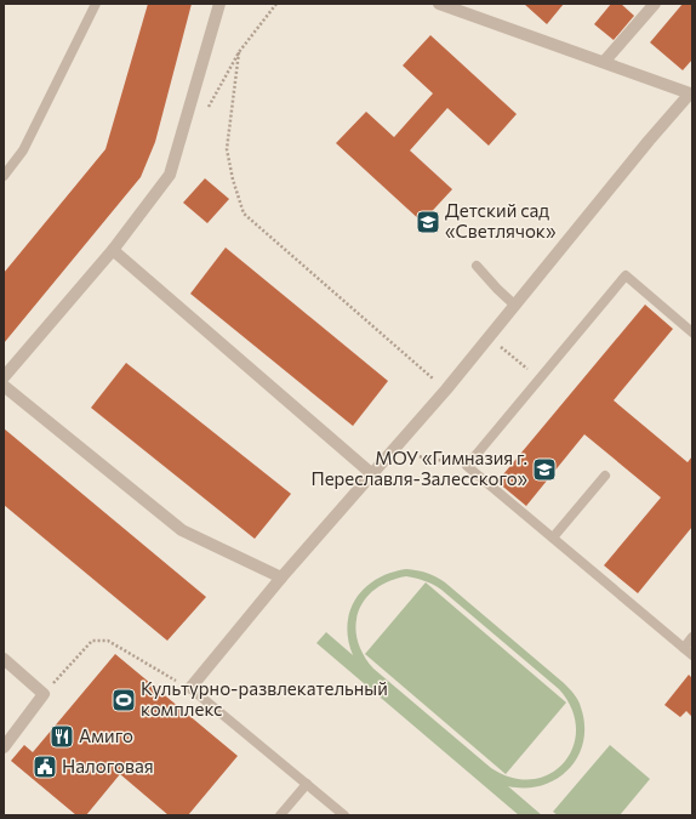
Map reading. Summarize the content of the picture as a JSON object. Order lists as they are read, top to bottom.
{
  "places": {
    "school or university": ["Детский сад «Светлячок»", "МОУ «Гимназия г. Переславля-Залесского»"],
    "sports": ["Культурно-развлекательный комплекс"],
    "restaurant": ["Амиго"],
    "public building": ["Налоговая"]
  }
}
